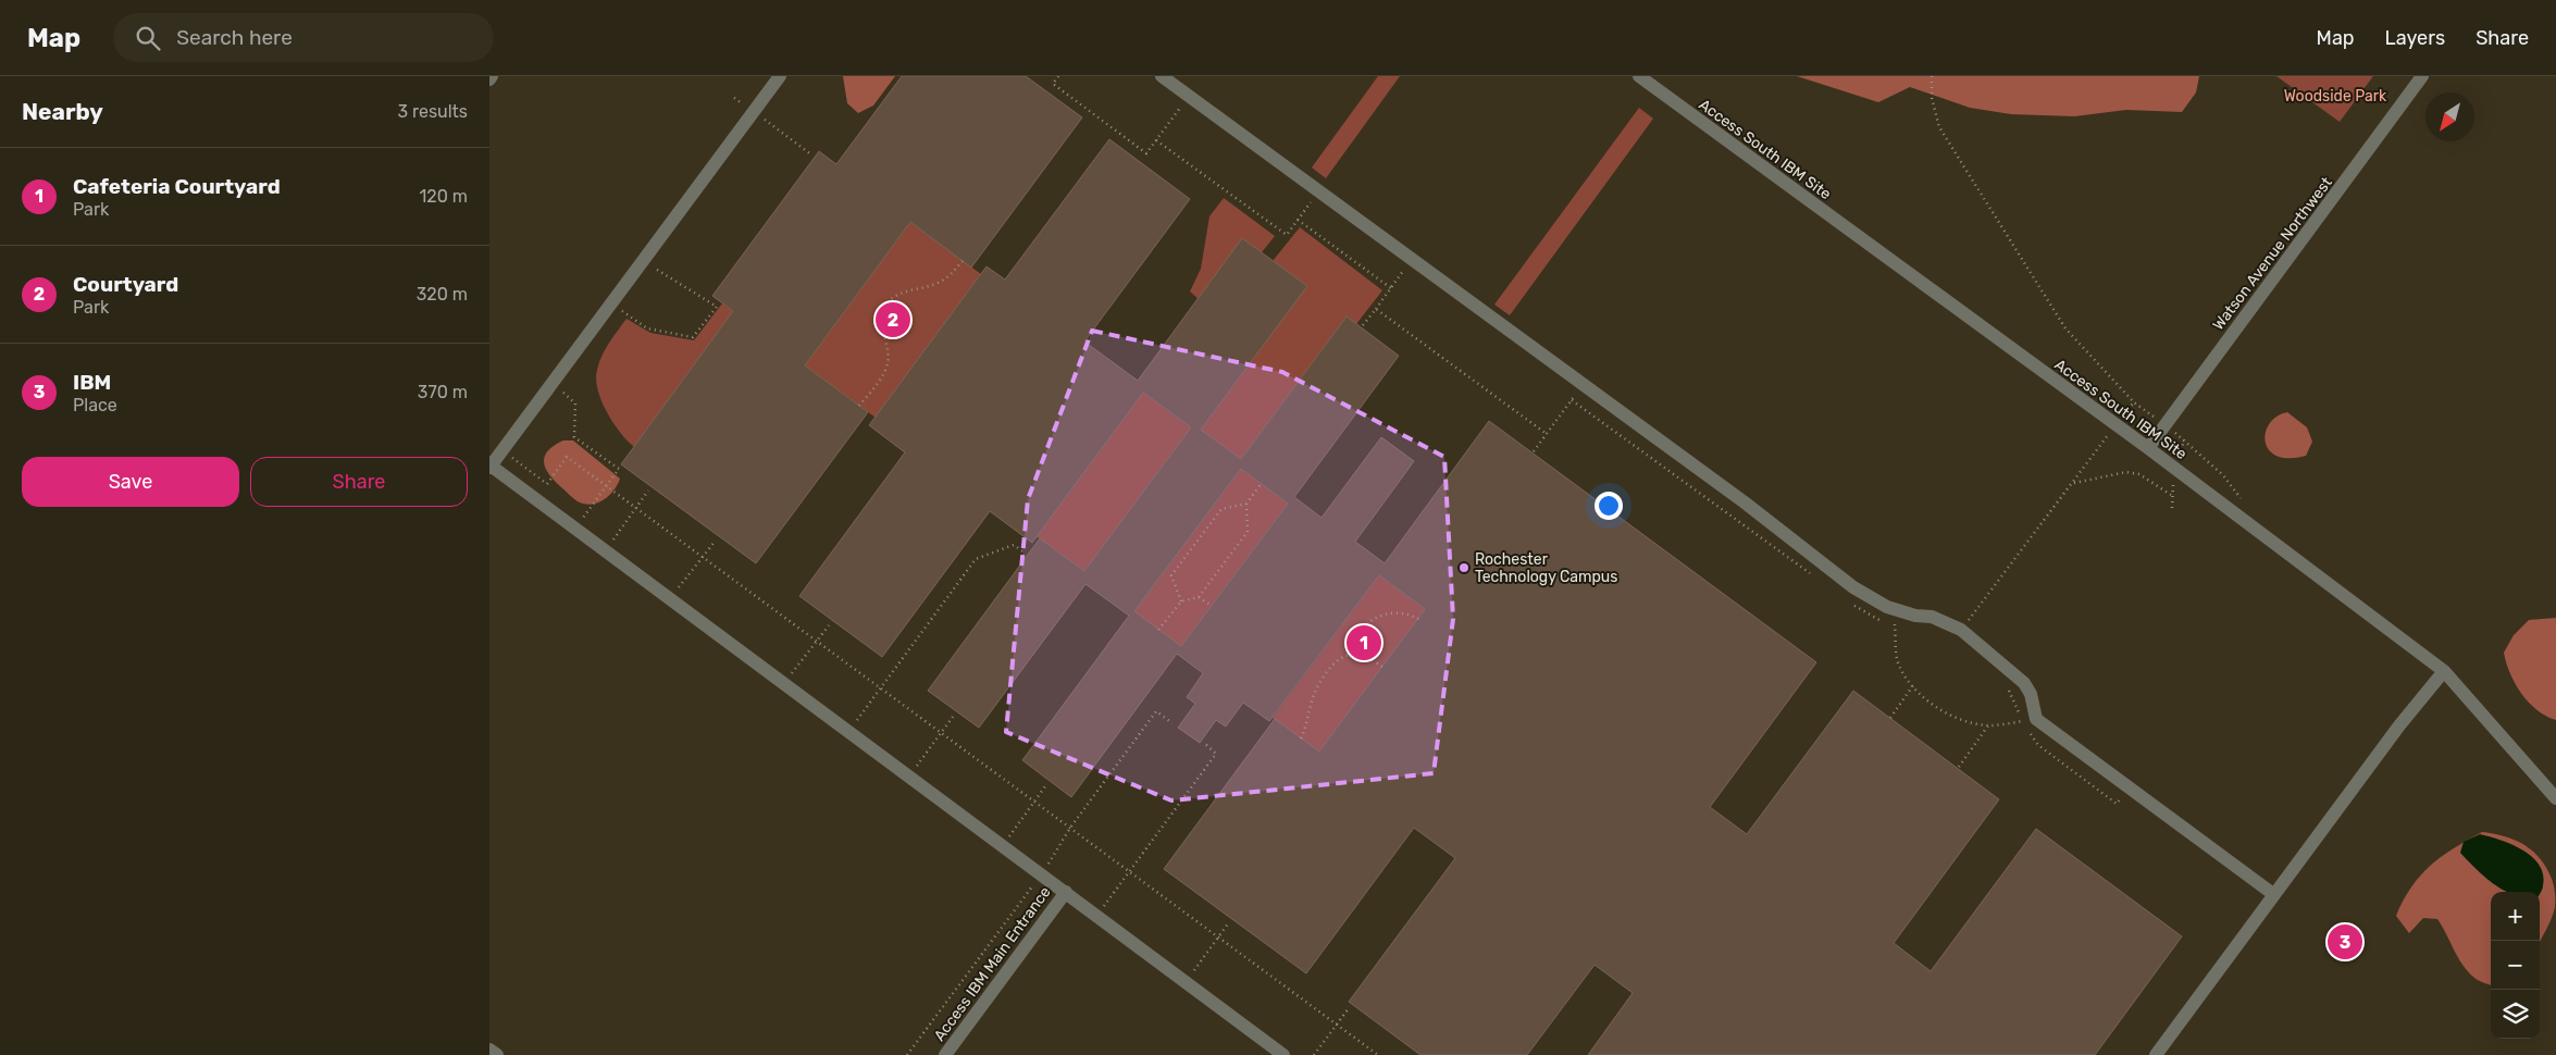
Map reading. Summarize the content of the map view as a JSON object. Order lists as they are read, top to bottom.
{
  "streets": {
    "street": ["Access South IBM Site", "Watson Avenue Northwest", "Access IBM Main Entrance"]
  },
  "crossings": [
    ["Access South IBM Site", "Watson Avenue Northwest"]
  ],
  "parks": ["Woodside Park"],
  "places": ["Rochester Technology Campus"],
  "north": "bottom left",
  "page": {
    "header": "Map",
    "search": "Search here",
    "nav": ["Map", "Layers", "Share"],
    "heading": ["Nearby", "3 results"],
    "list": [
      {
        "mark": "1",
        "name": "Cafeteria Courtyard",
        "note": "Park",
        "value": "120 m"
      },
      {
        "mark": "2",
        "name": "Courtyard",
        "note": "Park",
        "value": "320 m"
      },
      {
        "mark": "3",
        "name": "IBM",
        "note": "Place",
        "value": "370 m"
      }
    ],
    "pins": ["2", "1", "3"],
    "buttons": ["Save", "Share"],
    "map_buttons": ["+", "−"]
  }
}
